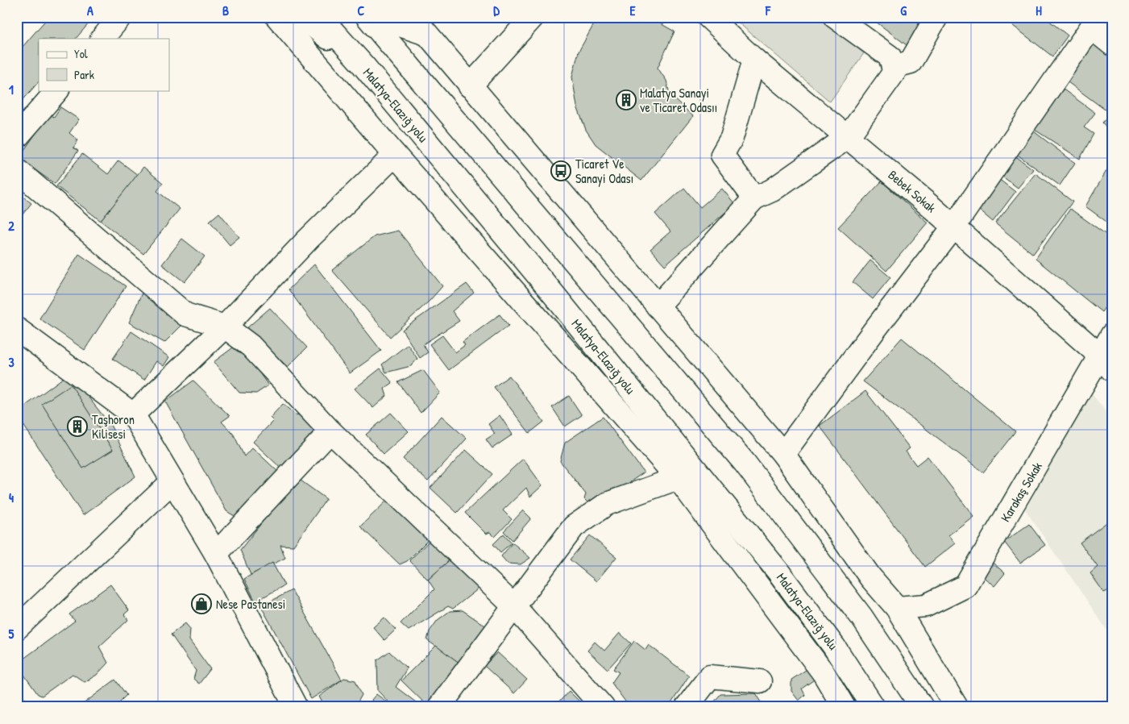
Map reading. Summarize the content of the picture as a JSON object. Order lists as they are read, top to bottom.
{
  "streets": {
    "main road": ["Malatya-Elazığ yolu", "Bebek Sokak", "Karakaş Sokak"]
  },
  "crossings": [
    ["Bebek Sokak", "Karakaş Sokak"]
  ],
  "places": {
    "building": ["Malatya Sanayi ve Ticaret Odasıı", "Taşhoron Kilisesi"],
    "bus stop": ["Ticaret Ve Sanayi Odası"],
    "shop": ["Nese Pastanesi"]
  },
  "legend": ["Yol", "Park"],
  "grid": {
    "columns": [
      "A",
      "B",
      "C",
      "D",
      "E",
      "F",
      "G",
      "H"
    ],
    "rows": [
      "1",
      "2",
      "3",
      "4",
      "5"
    ]
  }
}
